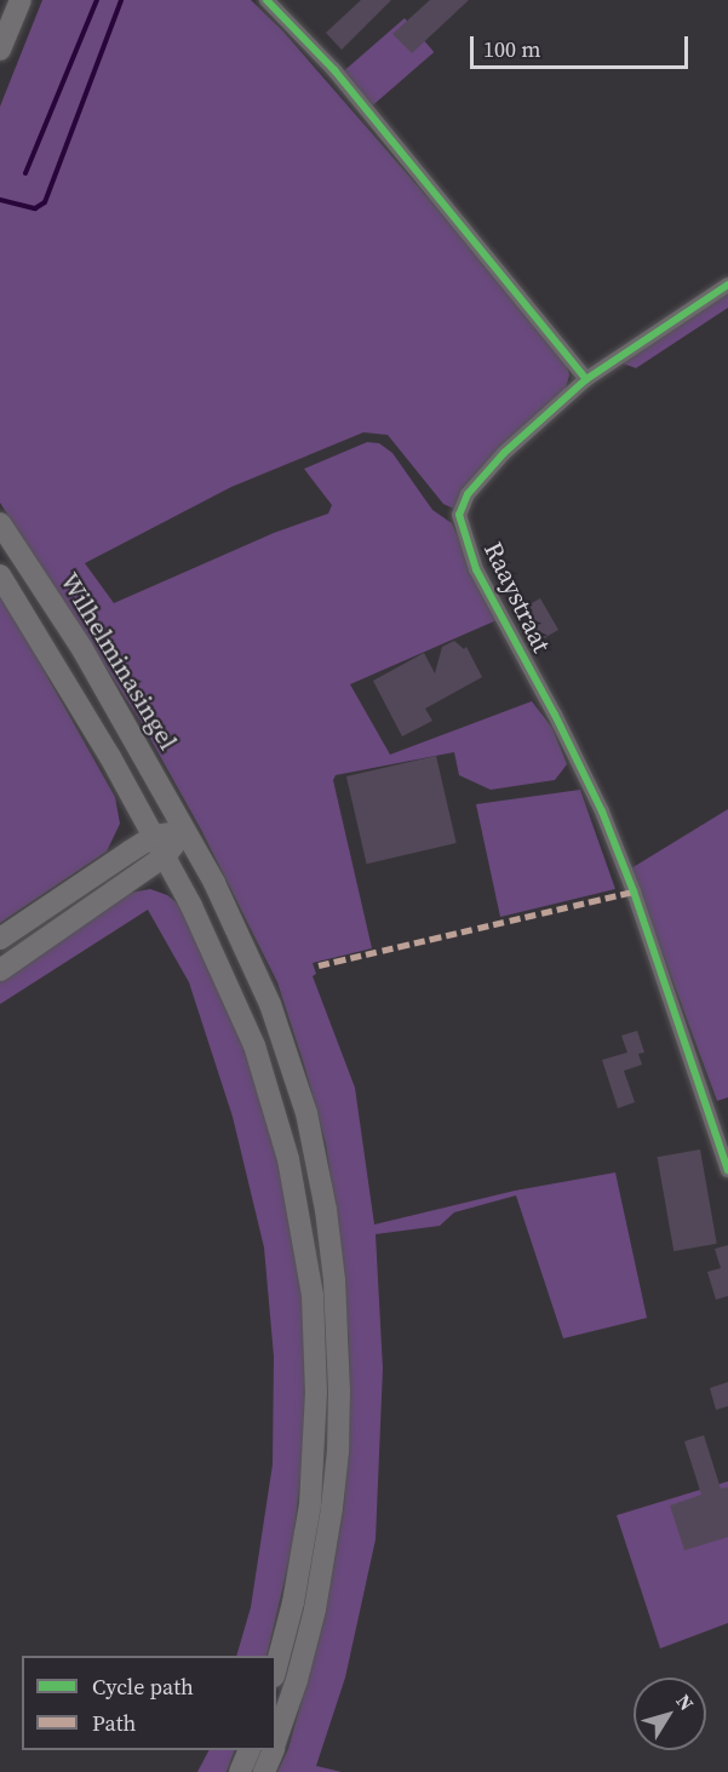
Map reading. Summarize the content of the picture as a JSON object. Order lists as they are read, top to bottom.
{
  "streets": {
    "highway": ["Wilhelminasingel"],
    "street": ["Raaystraat"]
  },
  "legend": ["Cycle path", "Path"],
  "scale_bar": "100 m",
  "north": "top right"
}
